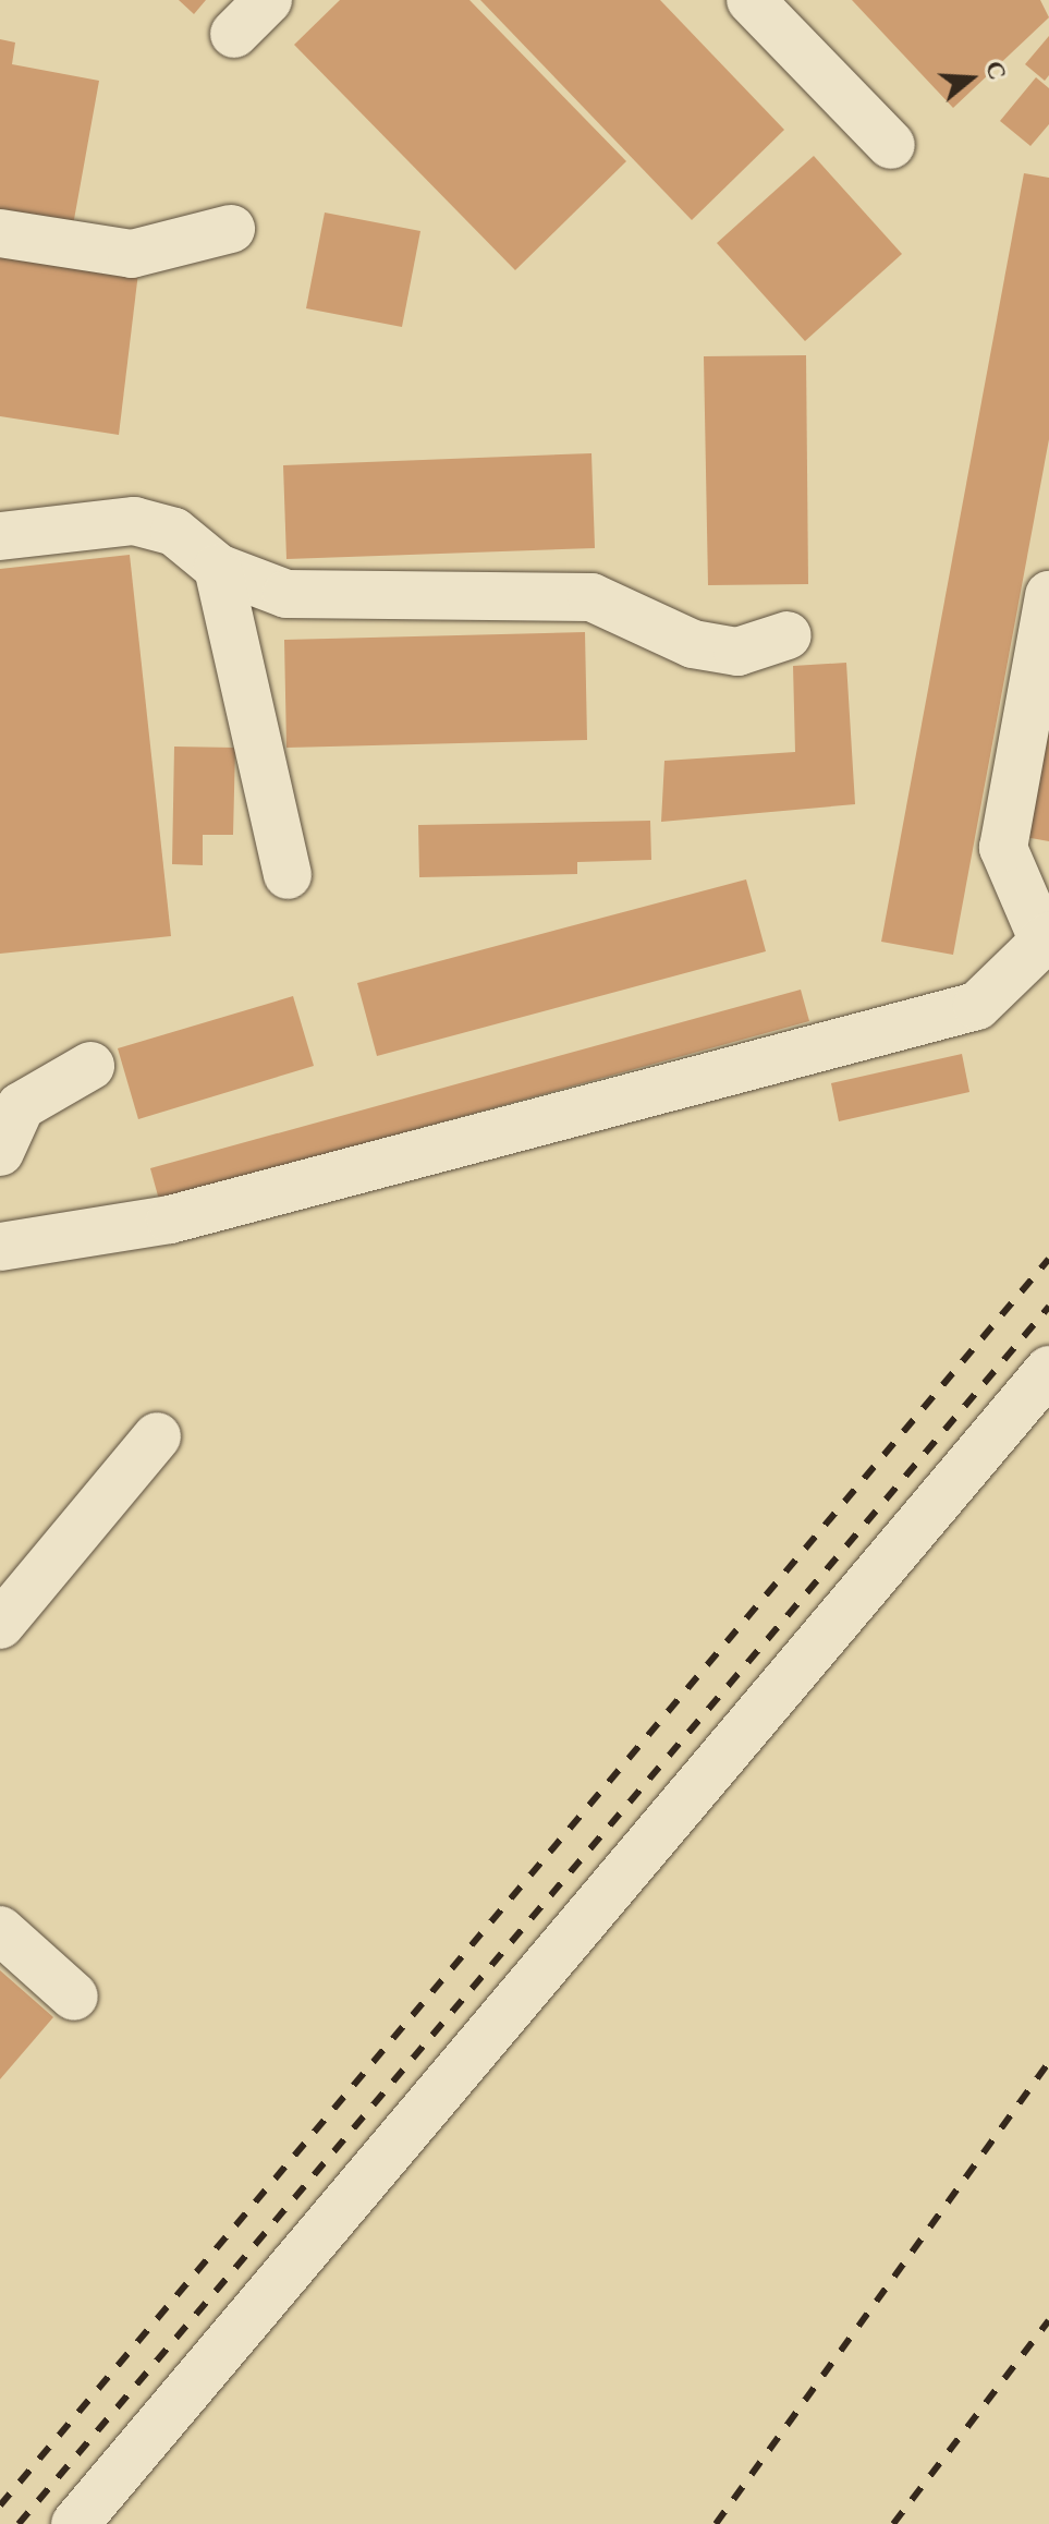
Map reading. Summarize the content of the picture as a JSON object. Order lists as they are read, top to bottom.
{
  "north": "right"
}
